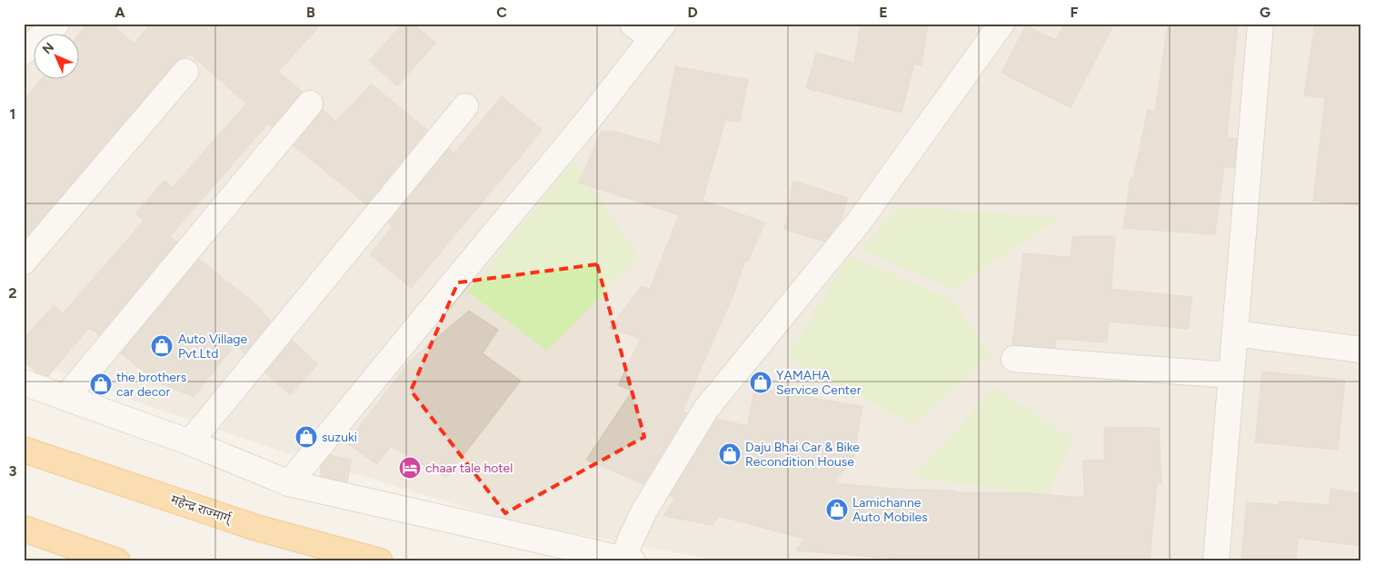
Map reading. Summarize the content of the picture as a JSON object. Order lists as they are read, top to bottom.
{
  "streets": {
    "highway": ["महेन्द्र राज्मार्ग्"]
  },
  "places": {
    "shop": [
      "Auto Village Pvt.Ltd",
      "YAMAHA Service Center",
      "the brothers car decor",
      "suzuki",
      "Daju Bhai Car & Bike Recondition House",
      "Lamichanne Auto Mobiles"
    ],
    "hotel": ["chaar tale hotel"]
  },
  "north": "top left",
  "grid": {
    "columns": [
      "A",
      "B",
      "C",
      "D",
      "E",
      "F",
      "G"
    ],
    "rows": ["1", "2", "3"]
  }
}
